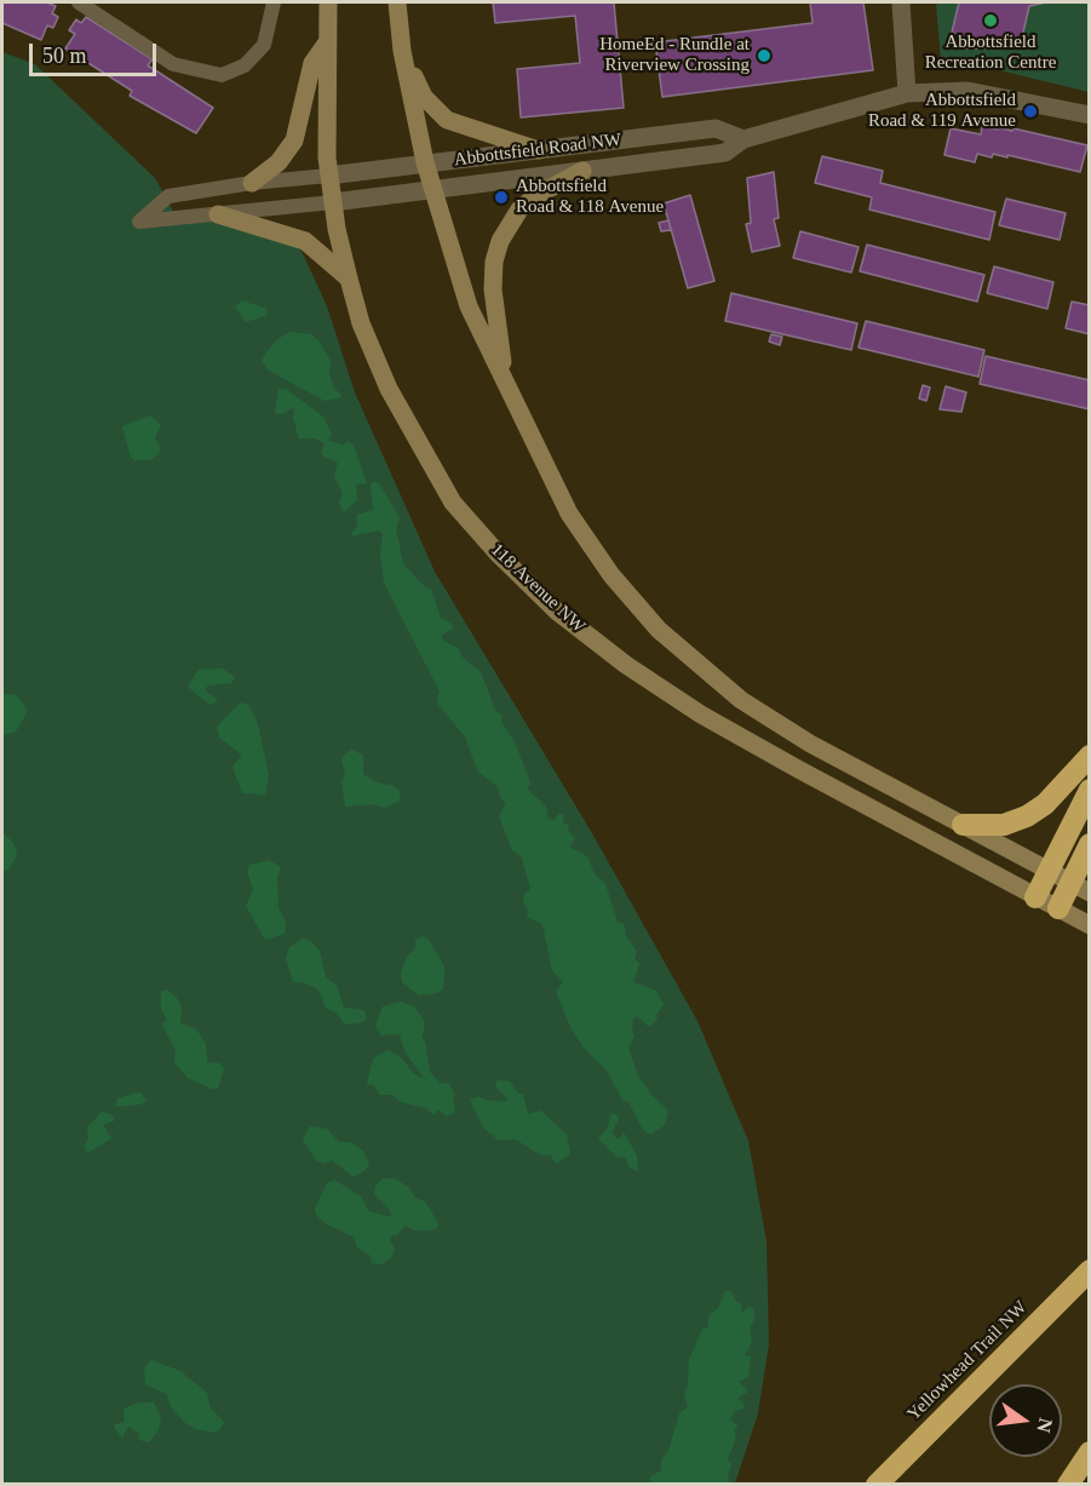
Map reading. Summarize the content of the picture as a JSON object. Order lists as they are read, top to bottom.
{
  "streets": {
    "highway": ["Yellowhead Trail NW"],
    "main road": ["118 Avenue NW"],
    "street": ["Abbottsfield Road NW"]
  },
  "crossings": [
    ["Abbottsfield Road NW", "118 Avenue NW"]
  ],
  "places": [
    "Abbottsfield Recreation Centre",
    "HomeEd - Rundle at Riverview Crossing",
    "Abbottsfield Road & 119 Avenue",
    "Abbottsfield Road & 118 Avenue"
  ],
  "scale_bar": "50 m",
  "north": "right"
}
